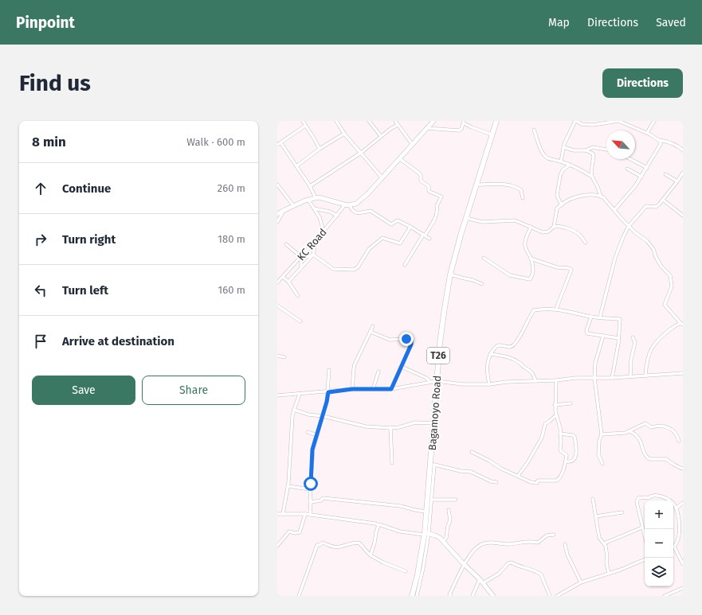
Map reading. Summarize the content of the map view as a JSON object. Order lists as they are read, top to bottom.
{
  "streets": {
    "highway": ["T26", "Bagamoyo Road"],
    "street": ["KC Road"]
  },
  "north": "top left",
  "page": {
    "header": "Pinpoint",
    "nav": ["Map", "Directions", "Saved"],
    "buttons": [
      "Directions",
      ["Save", "Share"]
    ],
    "title": "Find us",
    "heading": ["8 min", "Walk · 600 m"],
    "list": [
      ["Continue", "260 m"],
      ["Turn right", "180 m"],
      ["Turn left", "160 m"],
      "Arrive at destination"
    ],
    "map_buttons": ["+", "−"]
  }
}
